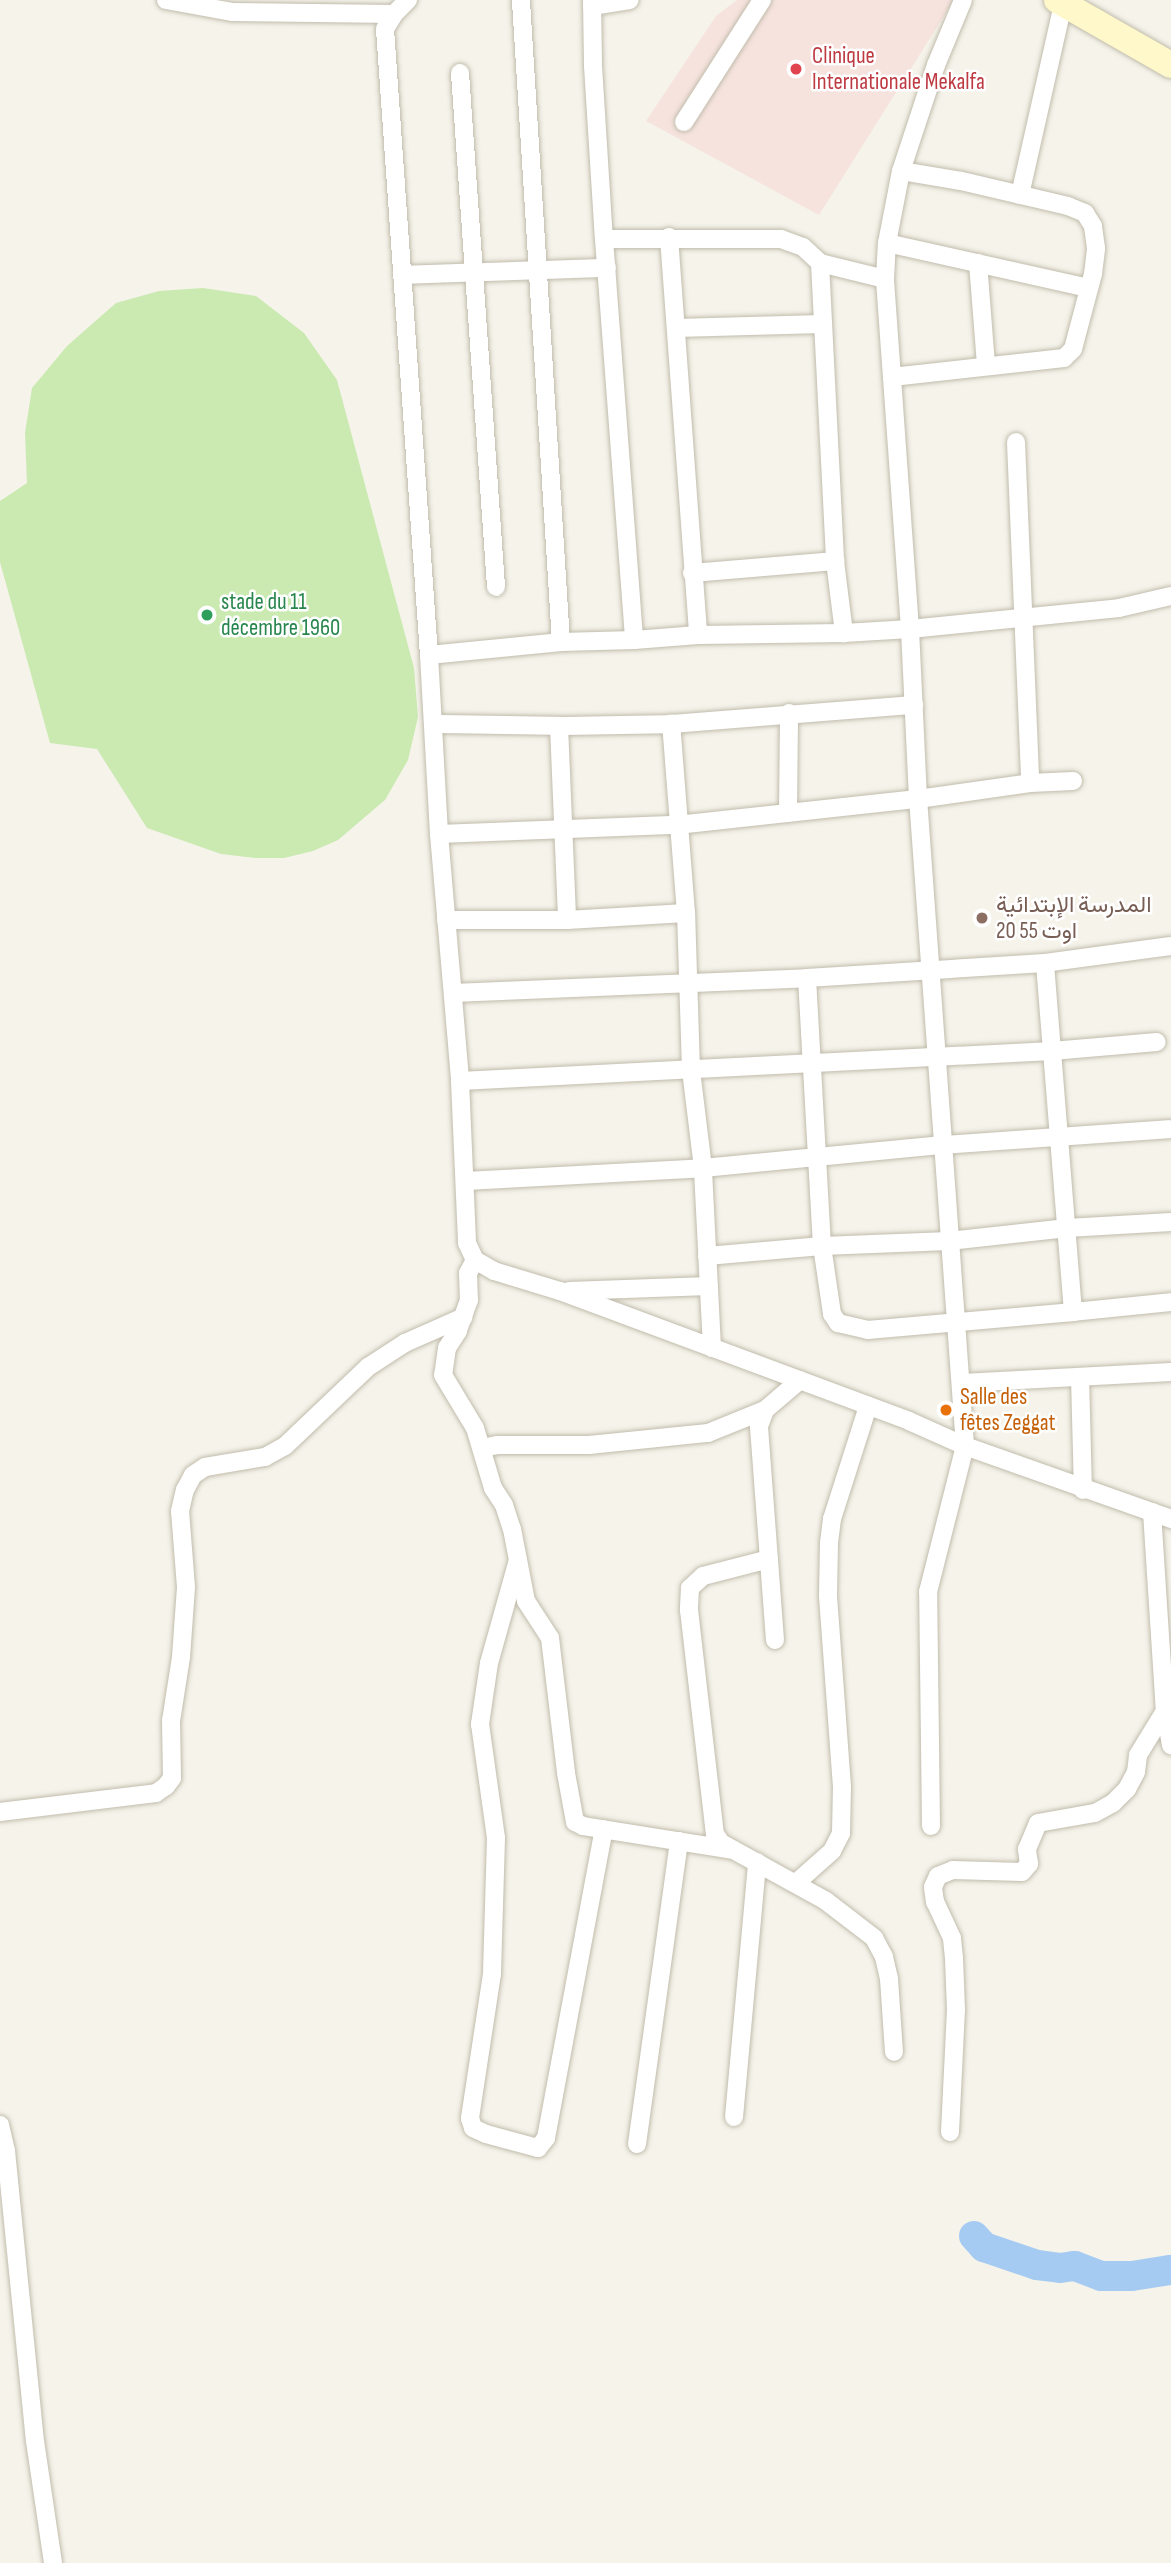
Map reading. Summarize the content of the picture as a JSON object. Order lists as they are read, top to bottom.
{
  "places": [
    "Clinique Internationale Mekalfa",
    "stade du 11 décembre 1960",
    "المدرسة الإبتدائية 20 اوت 55",
    "Salle des fêtes Zeggat"
  ]
}
